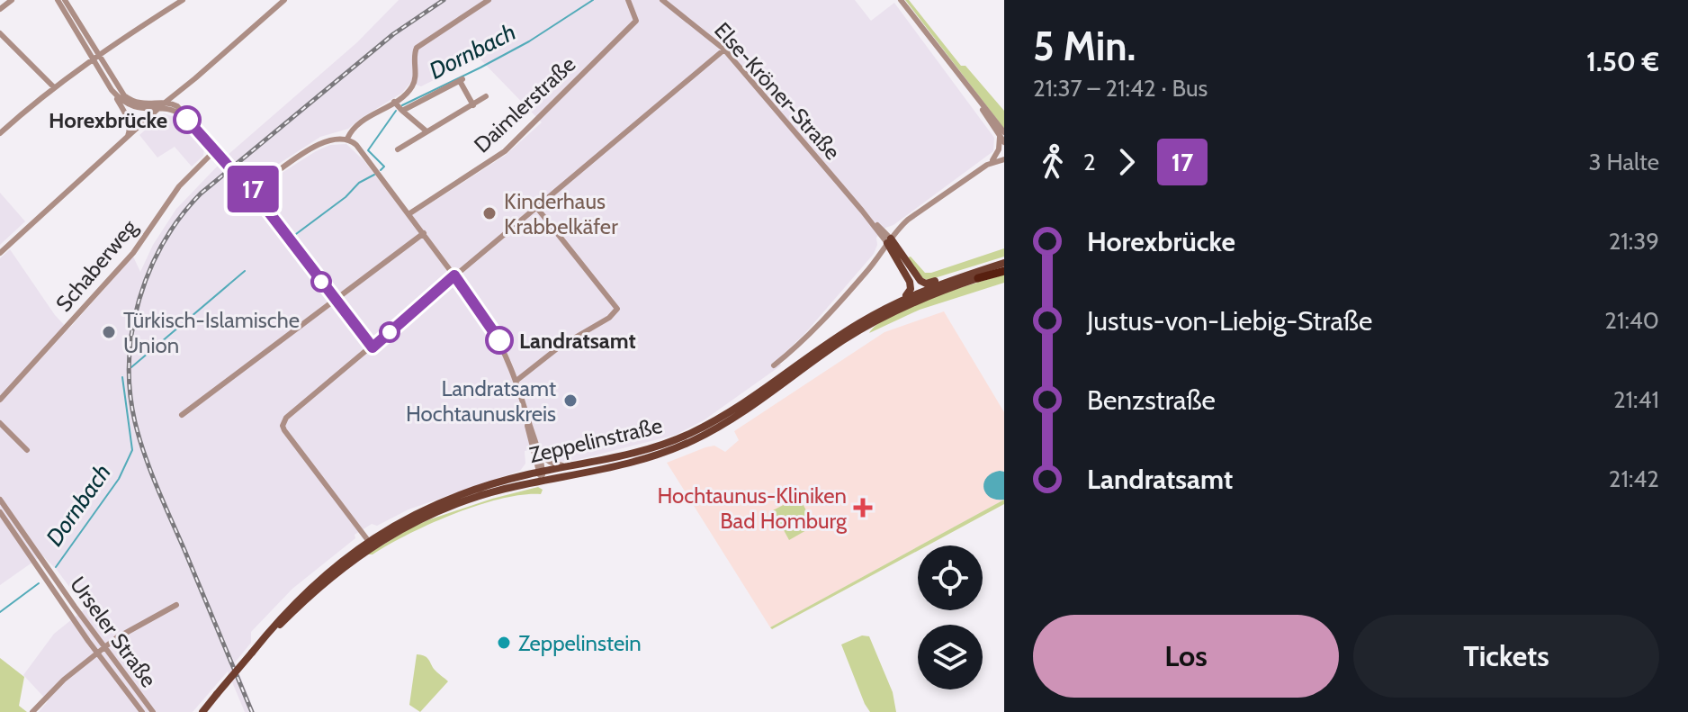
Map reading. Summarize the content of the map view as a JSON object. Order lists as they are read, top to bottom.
{
  "streets": {
    "main road": ["Zeppelinstraße"],
    "street": [
      "Else-Kröner-Straße",
      "Daimlerstraße",
      "Schaberweg",
      "Urseler Straße"
    ]
  },
  "water": ["Dornbach"],
  "places": {
    "other": [
      "Horexbrücke",
      "Kinderhaus Krabbelkäfer",
      "Türkisch-Islamische Union",
      "Landratsamt",
      "Landratsamt Hochtaunuskreis",
      "Zeppelinstein"
    ],
    "health": ["Hochtaunus-Kliniken Bad Homburg"]
  },
  "lines": ["bus line 17"],
  "page": {
    "on_map": "17",
    "heading": ["5 Min.", "21:37 – 21:42 · Bus", "1.50 €"],
    "legs": ["2", "17", "3 Halte"],
    "list": [
      {
        "name": "Horexbrücke",
        "value": "21:39"
      },
      {
        "name": "Justus-von-Liebig-Straße",
        "value": "21:40"
      },
      {
        "name": "Benzstraße",
        "value": "21:41"
      },
      {
        "name": "Landratsamt",
        "value": "21:42"
      }
    ],
    "buttons": ["Los", "Tickets"]
  }
}
